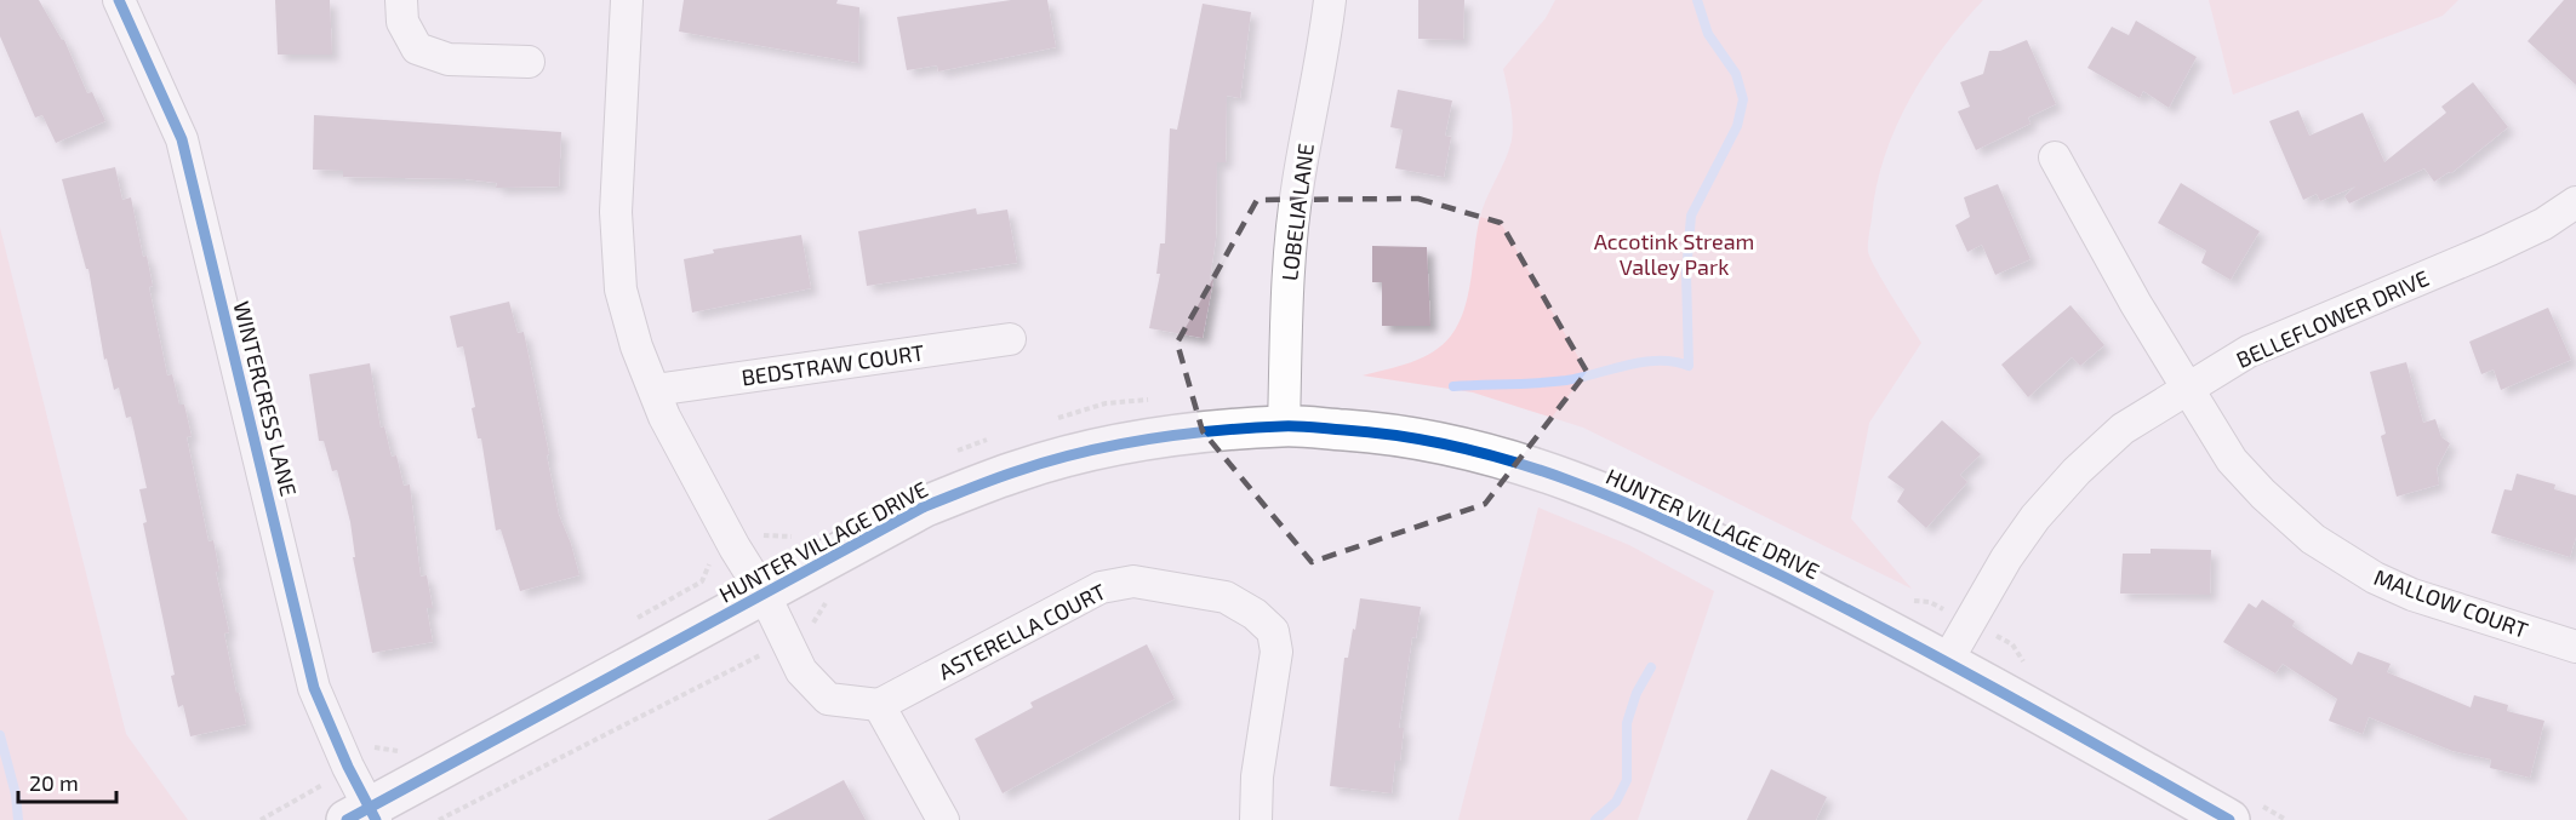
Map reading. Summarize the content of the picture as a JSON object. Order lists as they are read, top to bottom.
{
  "streets": {
    "street": [
      "LOBELIA LANE",
      "BELLEFLOWER DRIVE",
      "BEDSTRAW COURT",
      "WINTERCRESS LANE",
      "HUNTER VILLAGE DRIVE",
      "MALLOW COURT",
      "ASTERELLA COURT"
    ]
  },
  "crossings": [
    ["LOBELIA LANE", "HUNTER VILLAGE DRIVE"],
    ["BELLEFLOWER DRIVE", "HUNTER VILLAGE DRIVE"],
    ["BELLEFLOWER DRIVE", "MALLOW COURT"],
    ["WINTERCRESS LANE", "HUNTER VILLAGE DRIVE"]
  ],
  "parks": ["Accotink Stream Valley Park"],
  "scale_bar": "20 m"
}
